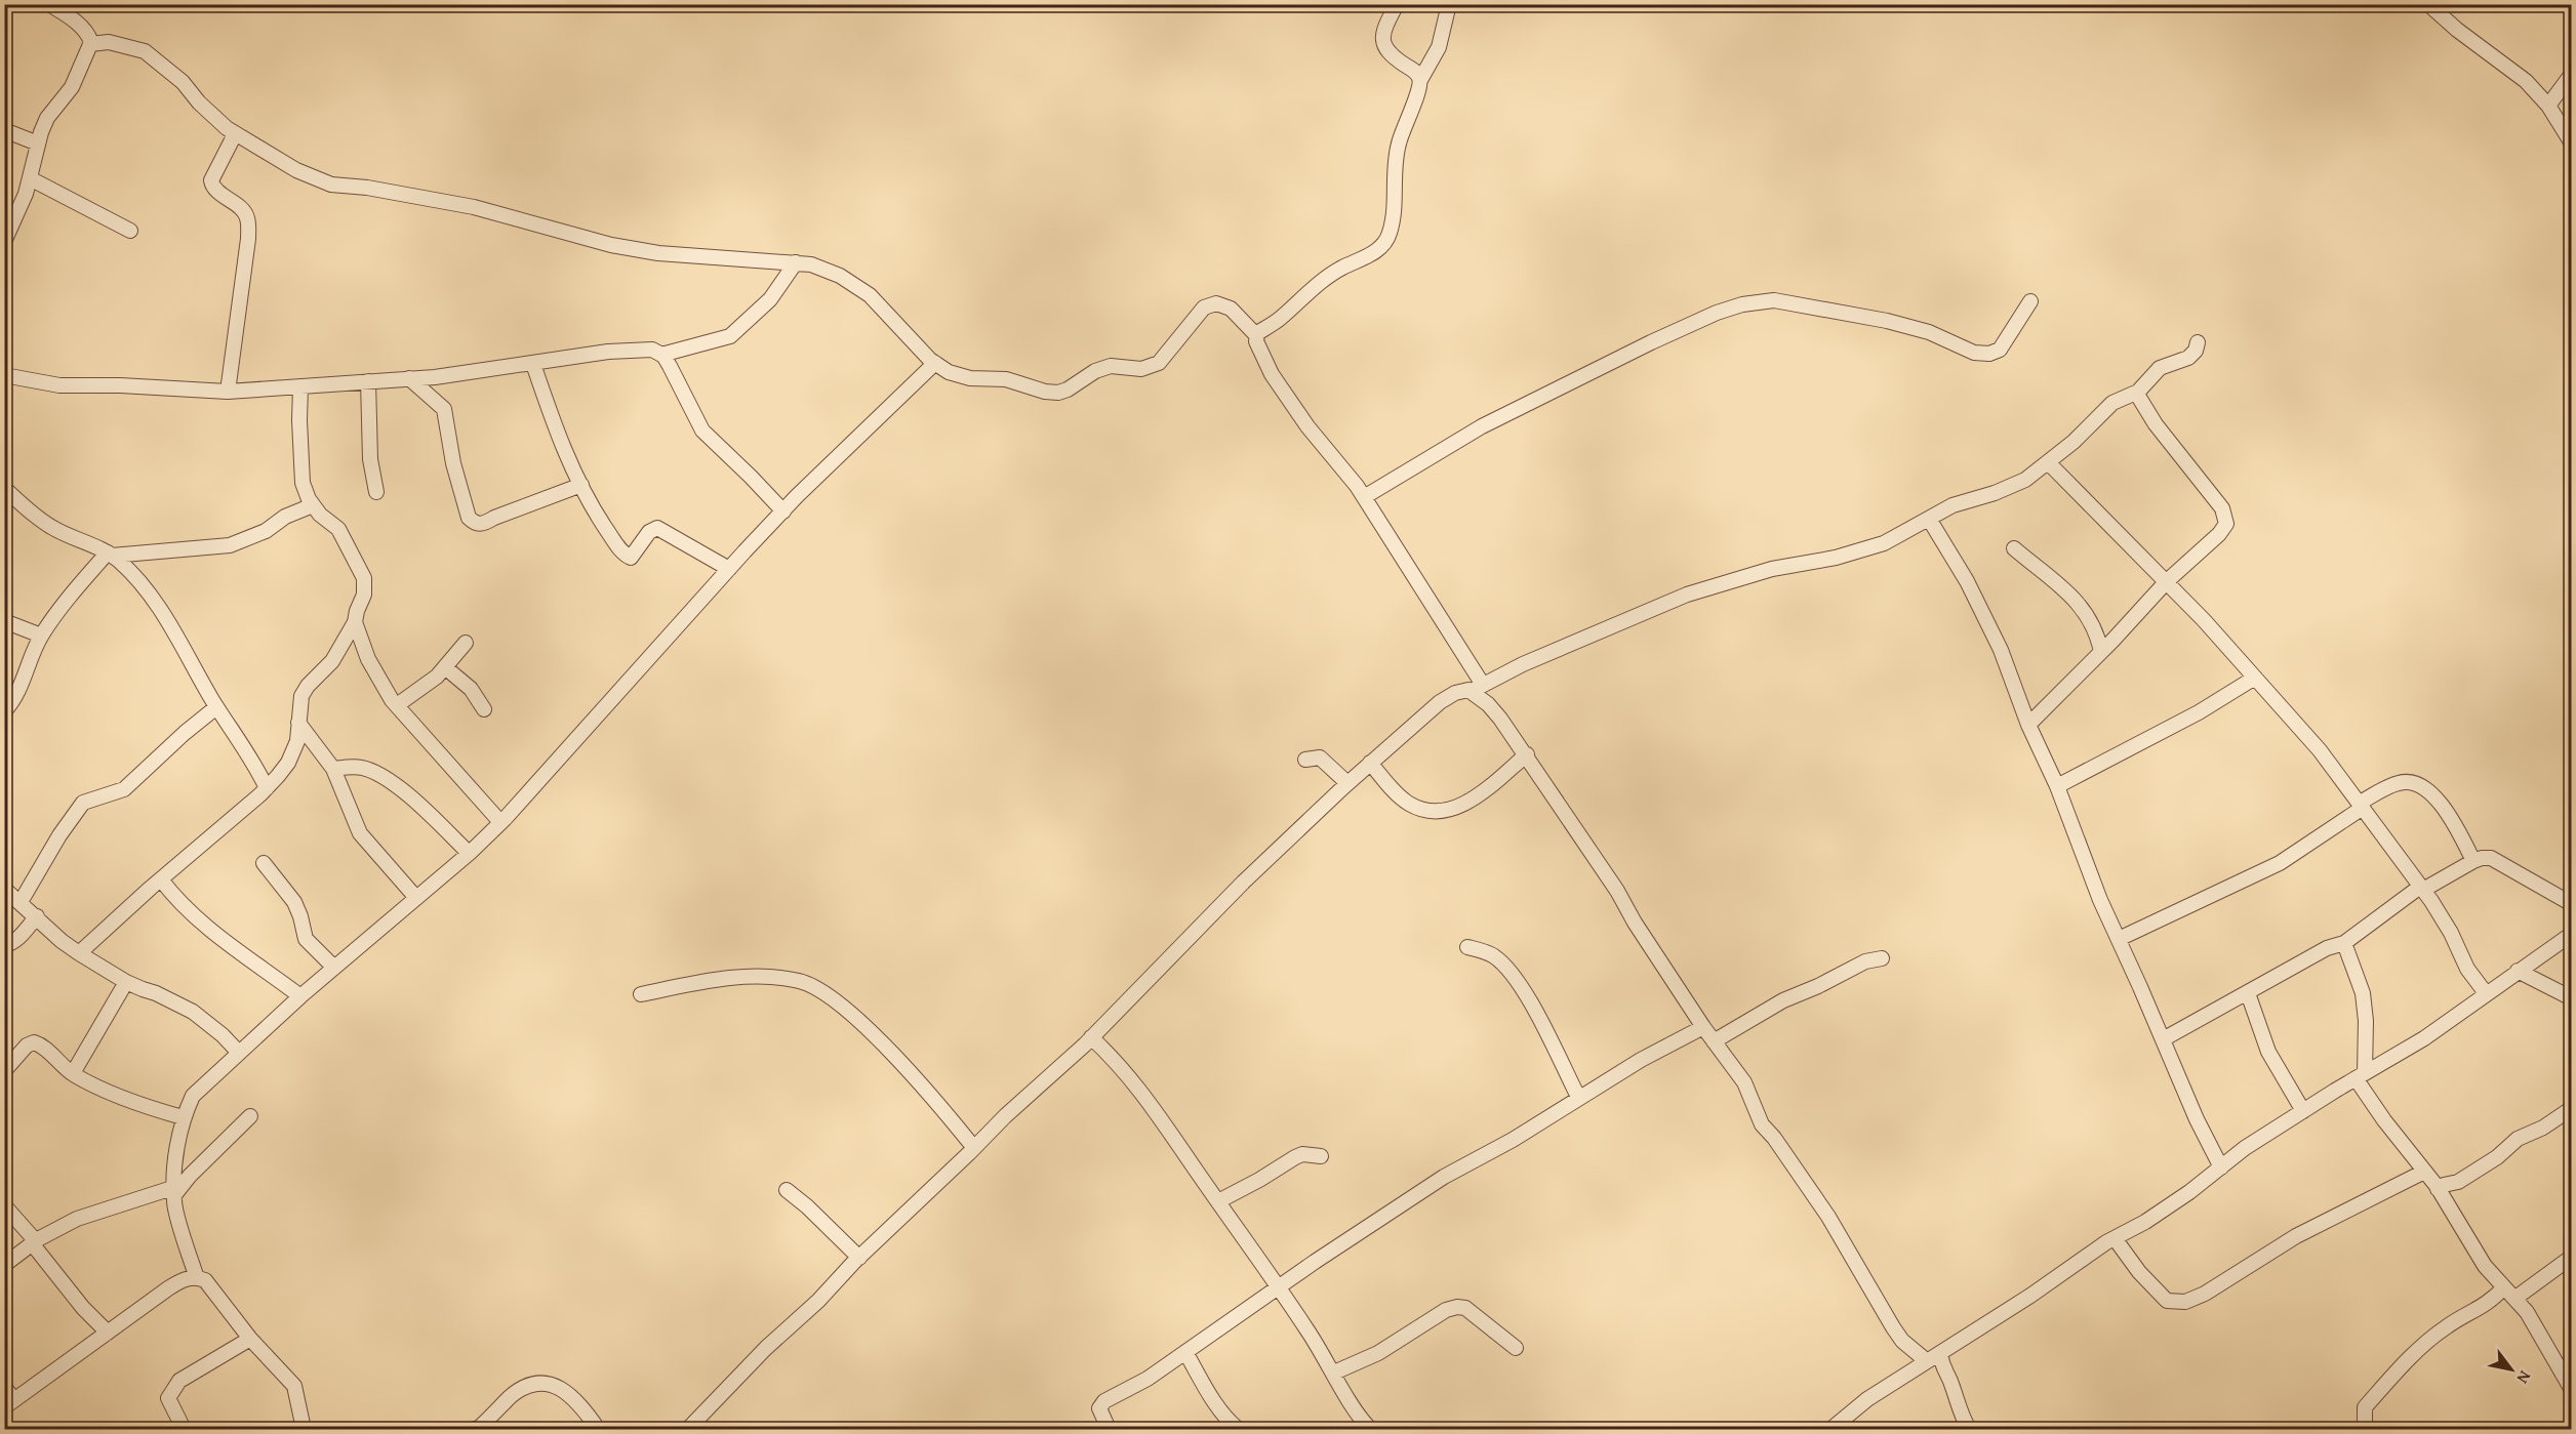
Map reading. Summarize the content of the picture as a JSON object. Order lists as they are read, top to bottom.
{
  "north": "bottom right"
}
